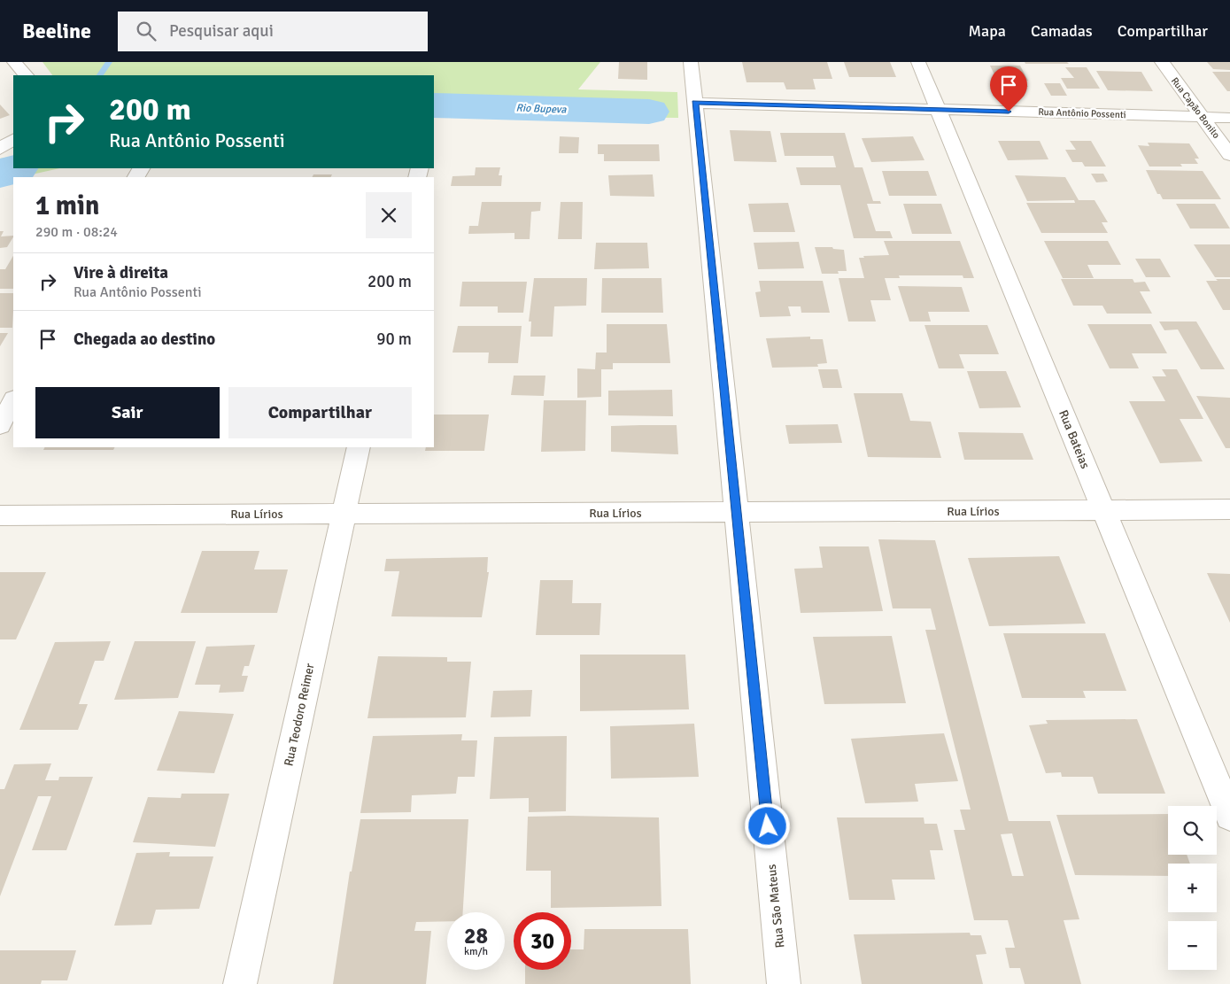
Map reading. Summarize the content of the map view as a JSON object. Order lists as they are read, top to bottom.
{
  "streets": {
    "street": [
      "Rua Capão Bonito",
      "Rua Antônio Possenti",
      "Rua Bateias",
      "Rua Lírios",
      "Rua Teodoro Reimer",
      "Rua São Mateus"
    ]
  },
  "crossings": [
    ["Rua Capão Bonito", "Rua Antônio Possenti"],
    ["Rua Antônio Possenti", "Rua Bateias"],
    ["Rua Antônio Possenti", "Rua São Mateus"],
    ["Rua Bateias", "Rua Lírios"],
    ["Rua Lírios", "Rua Teodoro Reimer"],
    ["Rua Lírios", "Rua São Mateus"]
  ],
  "water": ["Rio Bupeva"],
  "page": {
    "header": "Beeline",
    "search": "Pesquisar aqui",
    "nav": ["Mapa", "Camadas", "Compartilhar"],
    "turn": ["200 m", "Rua Antônio Possenti"],
    "heading": ["1 min", "290 m · 08:24"],
    "list": [
      {
        "name": "Vire à direita",
        "note": "Rua Antônio Possenti",
        "value": "200 m"
      },
      {
        "name": "Chegada ao destino",
        "value": "90 m"
      }
    ],
    "buttons": ["Sair", "Compartilhar"],
    "map_buttons": ["+", "−"],
    "speed": "28 km/h",
    "limit": "30"
  }
}
